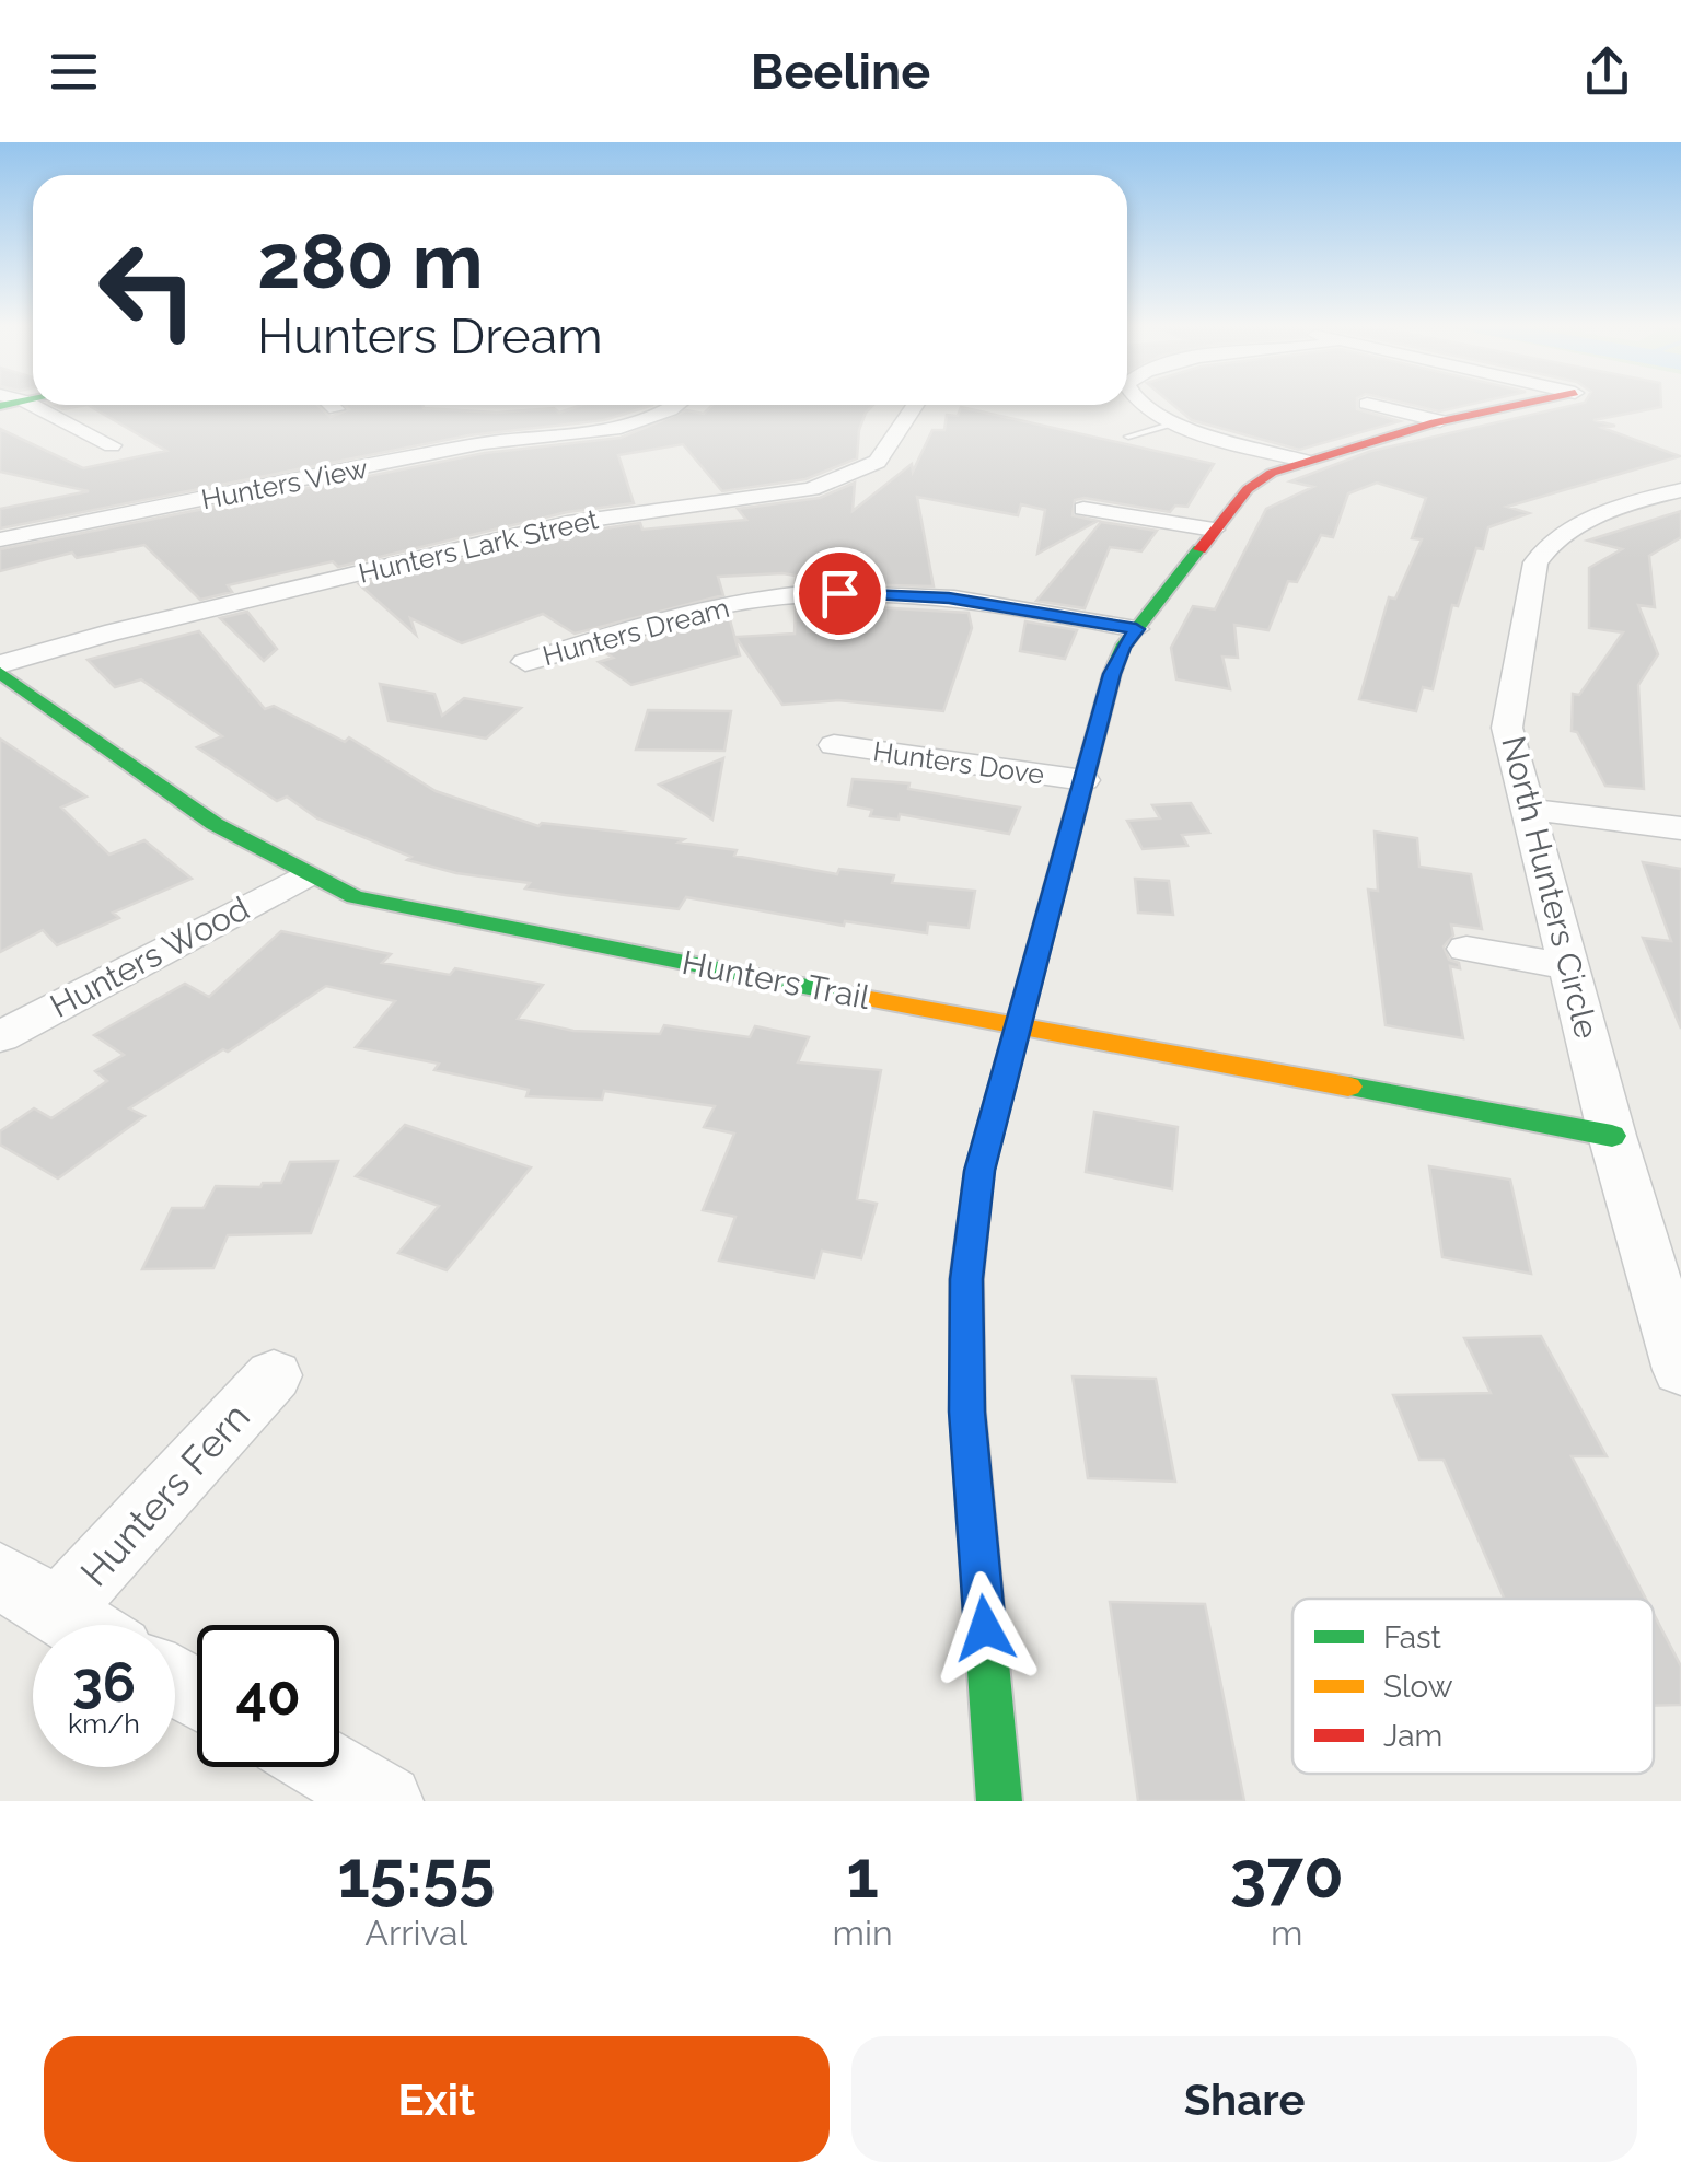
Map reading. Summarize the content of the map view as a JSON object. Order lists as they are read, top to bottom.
{
  "streets": {
    "street": [
      "Hunters View",
      "Hunters Lark Street",
      "Hunters Dream",
      "Hunters Dove",
      "North Hunters Circle",
      "Hunters Wood",
      "Hunters Trail",
      "Hunters Fern"
    ]
  },
  "crossings": [
    ["North Hunters Circle", "Hunters Trail"],
    ["Hunters Wood", "Hunters Trail"]
  ],
  "legend": ["Fast", "Slow", "Jam"],
  "page": {
    "header": "Beeline",
    "turn": ["280 m", "Hunters Dream"],
    "speed": "36 km/h",
    "limit": "40",
    "eta": [
      "15:55",
      "Arrival",
      "1",
      "min",
      "370",
      "m"
    ],
    "buttons": ["Exit", "Share"]
  }
}
